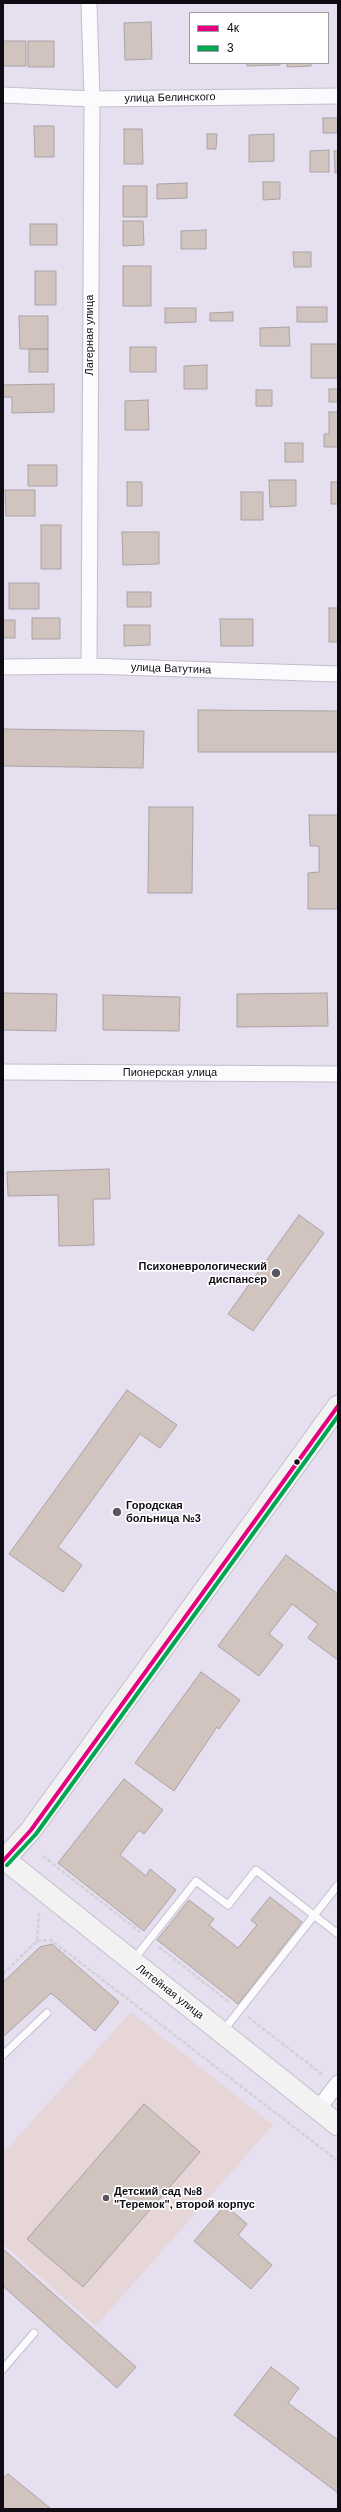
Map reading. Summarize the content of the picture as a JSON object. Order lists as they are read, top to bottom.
{
  "streets": {
    "street": [
      "улица Белинского",
      "Лагерная улица",
      "улица Ватутина",
      "Пионерская улица",
      "Литейная улица"
    ]
  },
  "crossings": [
    ["улица Белинского", "Лагерная улица"],
    ["Лагерная улица", "улица Ватутина"]
  ],
  "places": ["Психоневрологический диспансер", "Городская больница №3", "Детский сад №8 \"Теремок\", второй корпус"],
  "lines": ["transit line 4к", "transit line 3"],
  "legend": ["4к", "3"]
}
